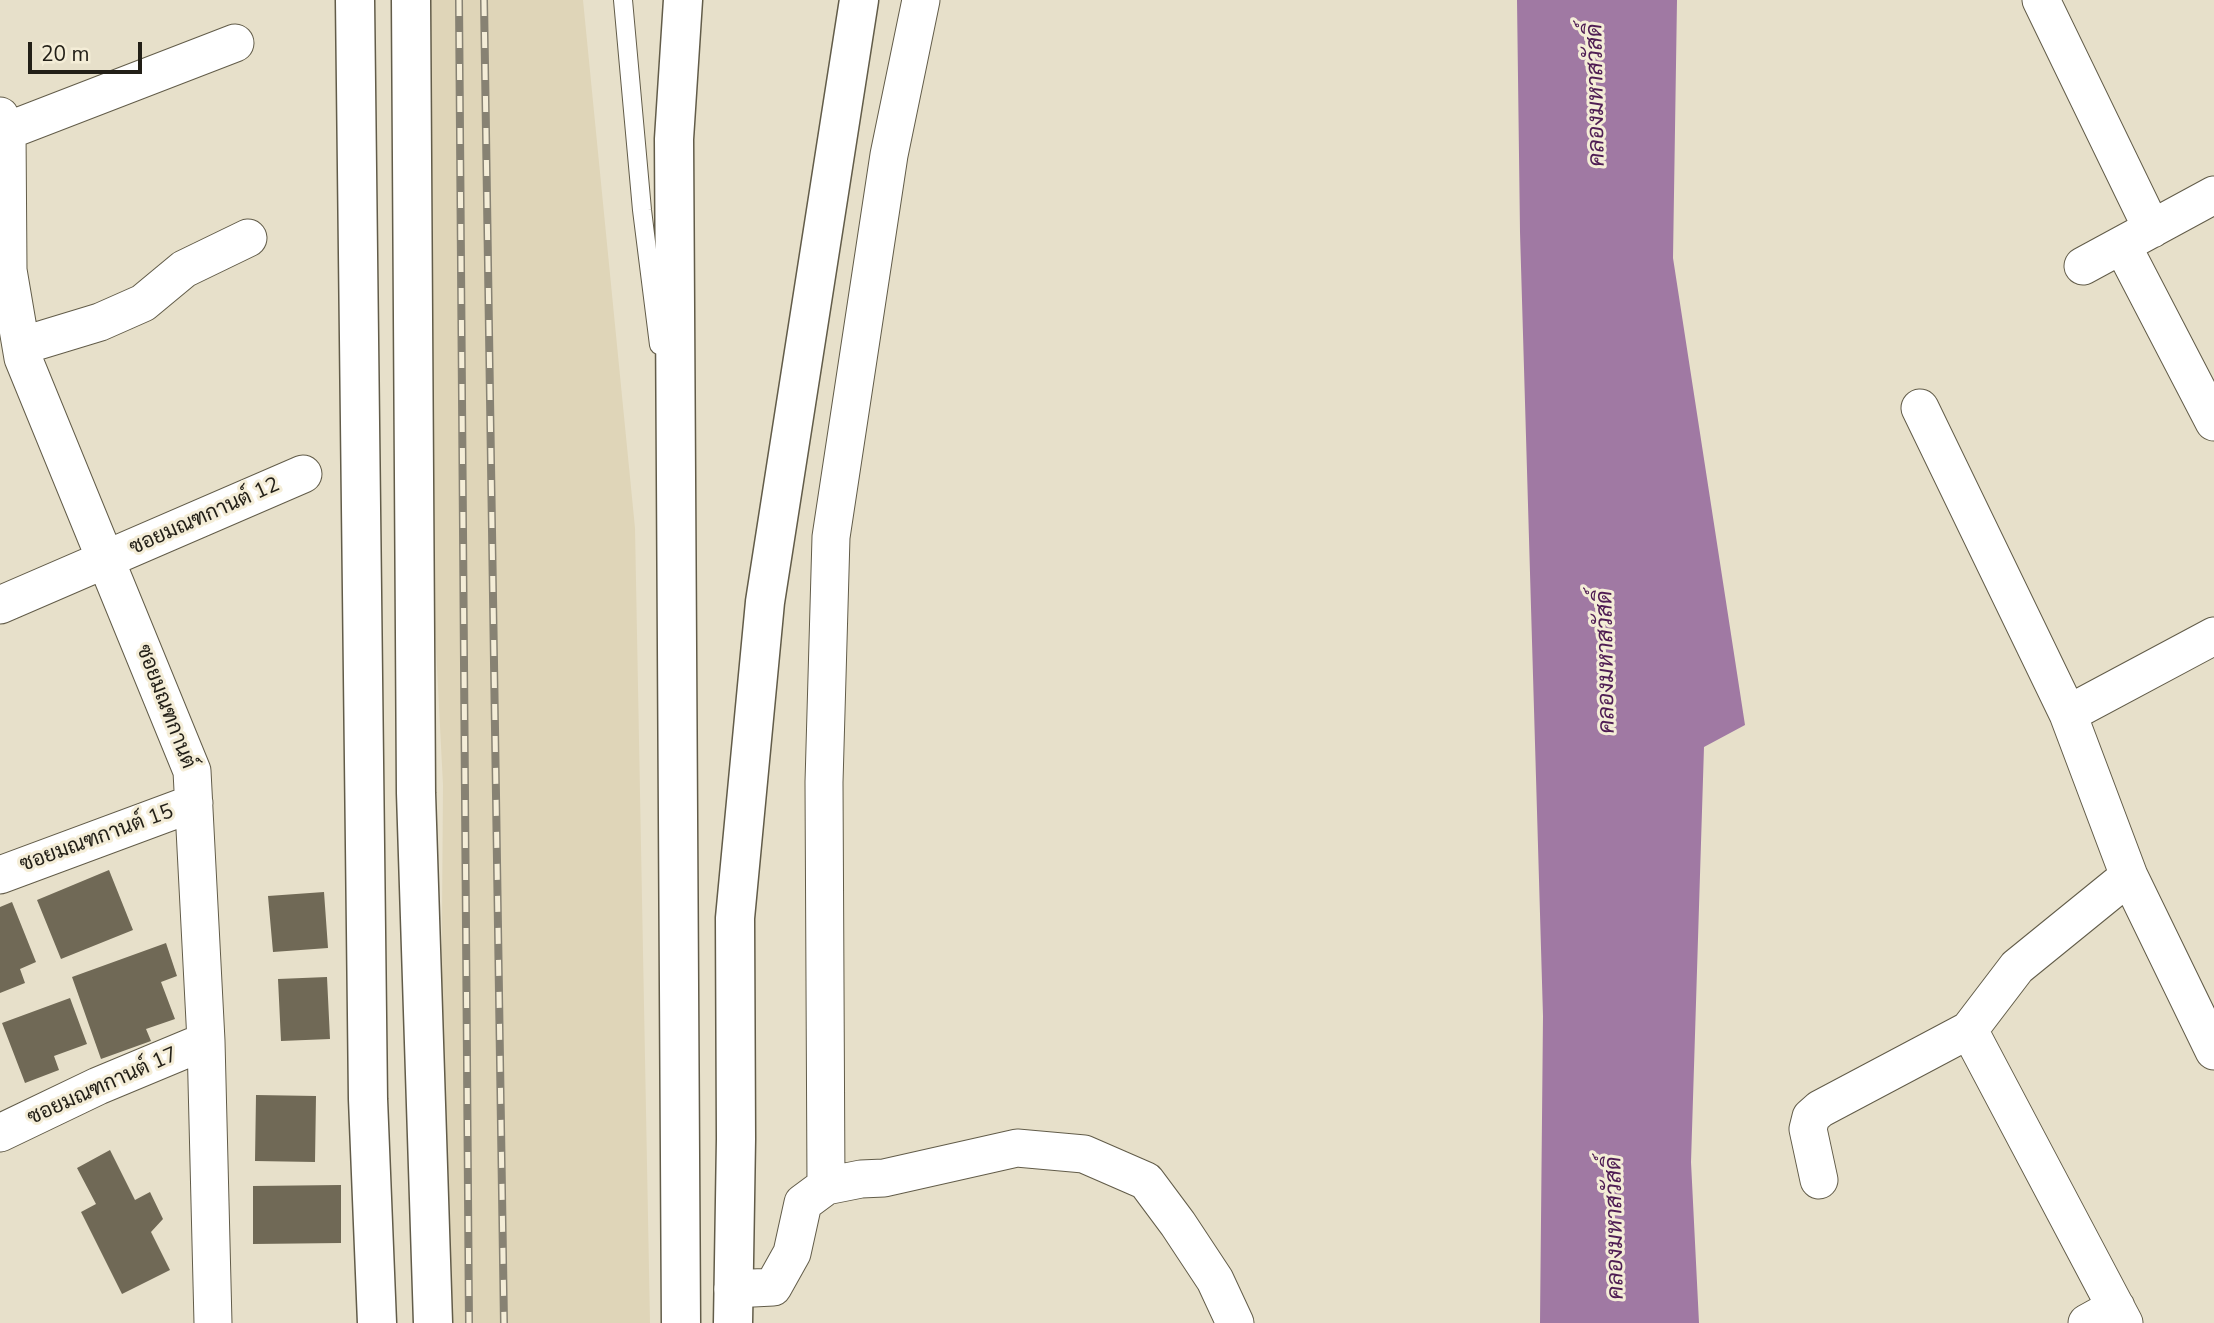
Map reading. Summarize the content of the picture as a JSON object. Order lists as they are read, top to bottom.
{
  "streets": {
    "street": [
      "ซอยมณฑกานต์ 12",
      "ซอยมณฑกานต์",
      "ซอยมณฑกานต์ 15",
      "ซอยมณฑกานต์ 17"
    ]
  },
  "crossings": [
    ["ซอยมณฑกานต์ 12", "ซอยมณฑกานต์"],
    ["ซอยมณฑกานต์", "ซอยมณฑกานต์ 15"],
    ["ซอยมณฑกานต์", "ซอยมณฑกานต์ 17"]
  ],
  "water": ["คลองมหาสวัสดิ์"],
  "scale_bar": "20 m"
}
